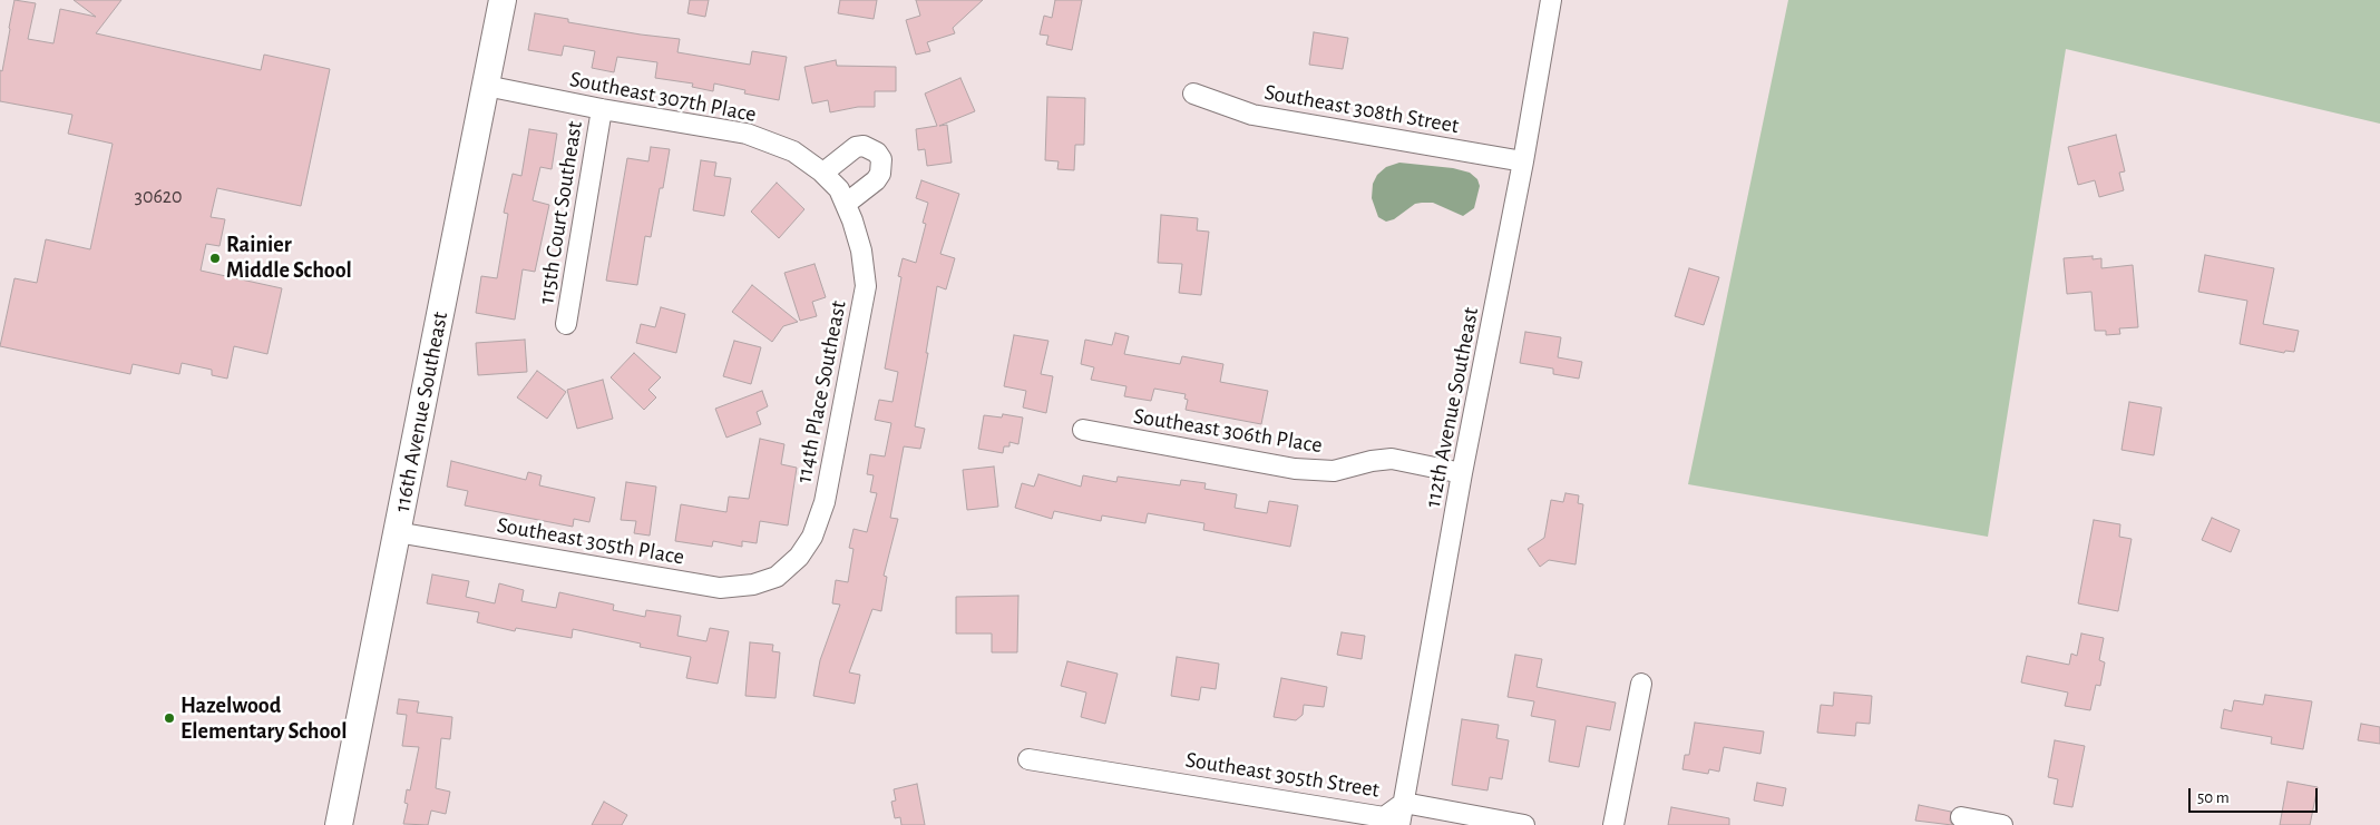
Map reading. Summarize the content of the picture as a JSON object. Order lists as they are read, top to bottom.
{
  "streets": {
    "street": [
      "Southeast 307th Place",
      "Southeast 308th Street",
      "115th Court Southeast",
      "114th Place Southeast",
      "112th Avenue Southeast",
      "116th Avenue Southeast",
      "Southeast 306th Place",
      "Southeast 305th Place",
      "Southeast 305th Street"
    ]
  },
  "crossings": [
    ["Southeast 307th Place", "115th Court Southeast"],
    ["Southeast 307th Place", "114th Place Southeast"],
    ["Southeast 307th Place", "116th Avenue Southeast"],
    ["Southeast 308th Street", "112th Avenue Southeast"],
    ["114th Place Southeast", "Southeast 305th Place"],
    ["112th Avenue Southeast", "Southeast 306th Place"],
    ["112th Avenue Southeast", "Southeast 305th Street"],
    ["116th Avenue Southeast", "Southeast 305th Place"]
  ],
  "places": ["Rainier Middle School", "Hazelwood Elementary School"],
  "house_numbers": ["30620"],
  "scale_bar": "50 m"
}
